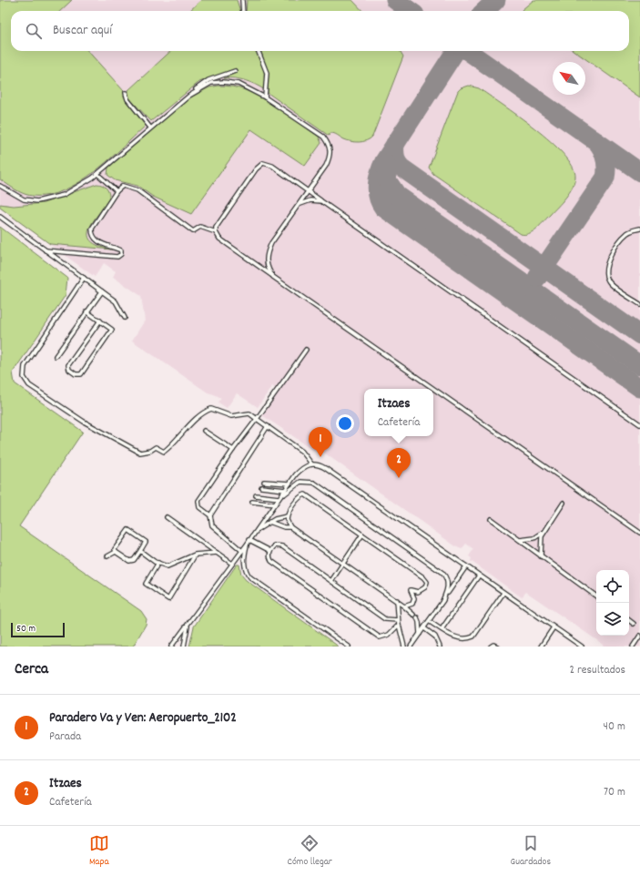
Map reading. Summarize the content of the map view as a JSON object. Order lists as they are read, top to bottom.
{
  "scale_bar": "50 m",
  "north": "top left",
  "page": {
    "search": "Buscar aquí",
    "popup": ["Itzaes", "Cafetería"],
    "pins": ["1", "2"],
    "scale": "50 m",
    "heading": ["Cerca", "2 resultados"],
    "list": [
      {
        "mark": "1",
        "name": "Paradero Va y Ven: Aeropuerto_2102",
        "note": "Parada",
        "value": "40 m"
      },
      {
        "mark": "2",
        "name": "Itzaes",
        "note": "Cafetería",
        "value": "70 m"
      }
    ],
    "nav": ["Mapa", "Cómo llegar", "Guardados"]
  }
}
